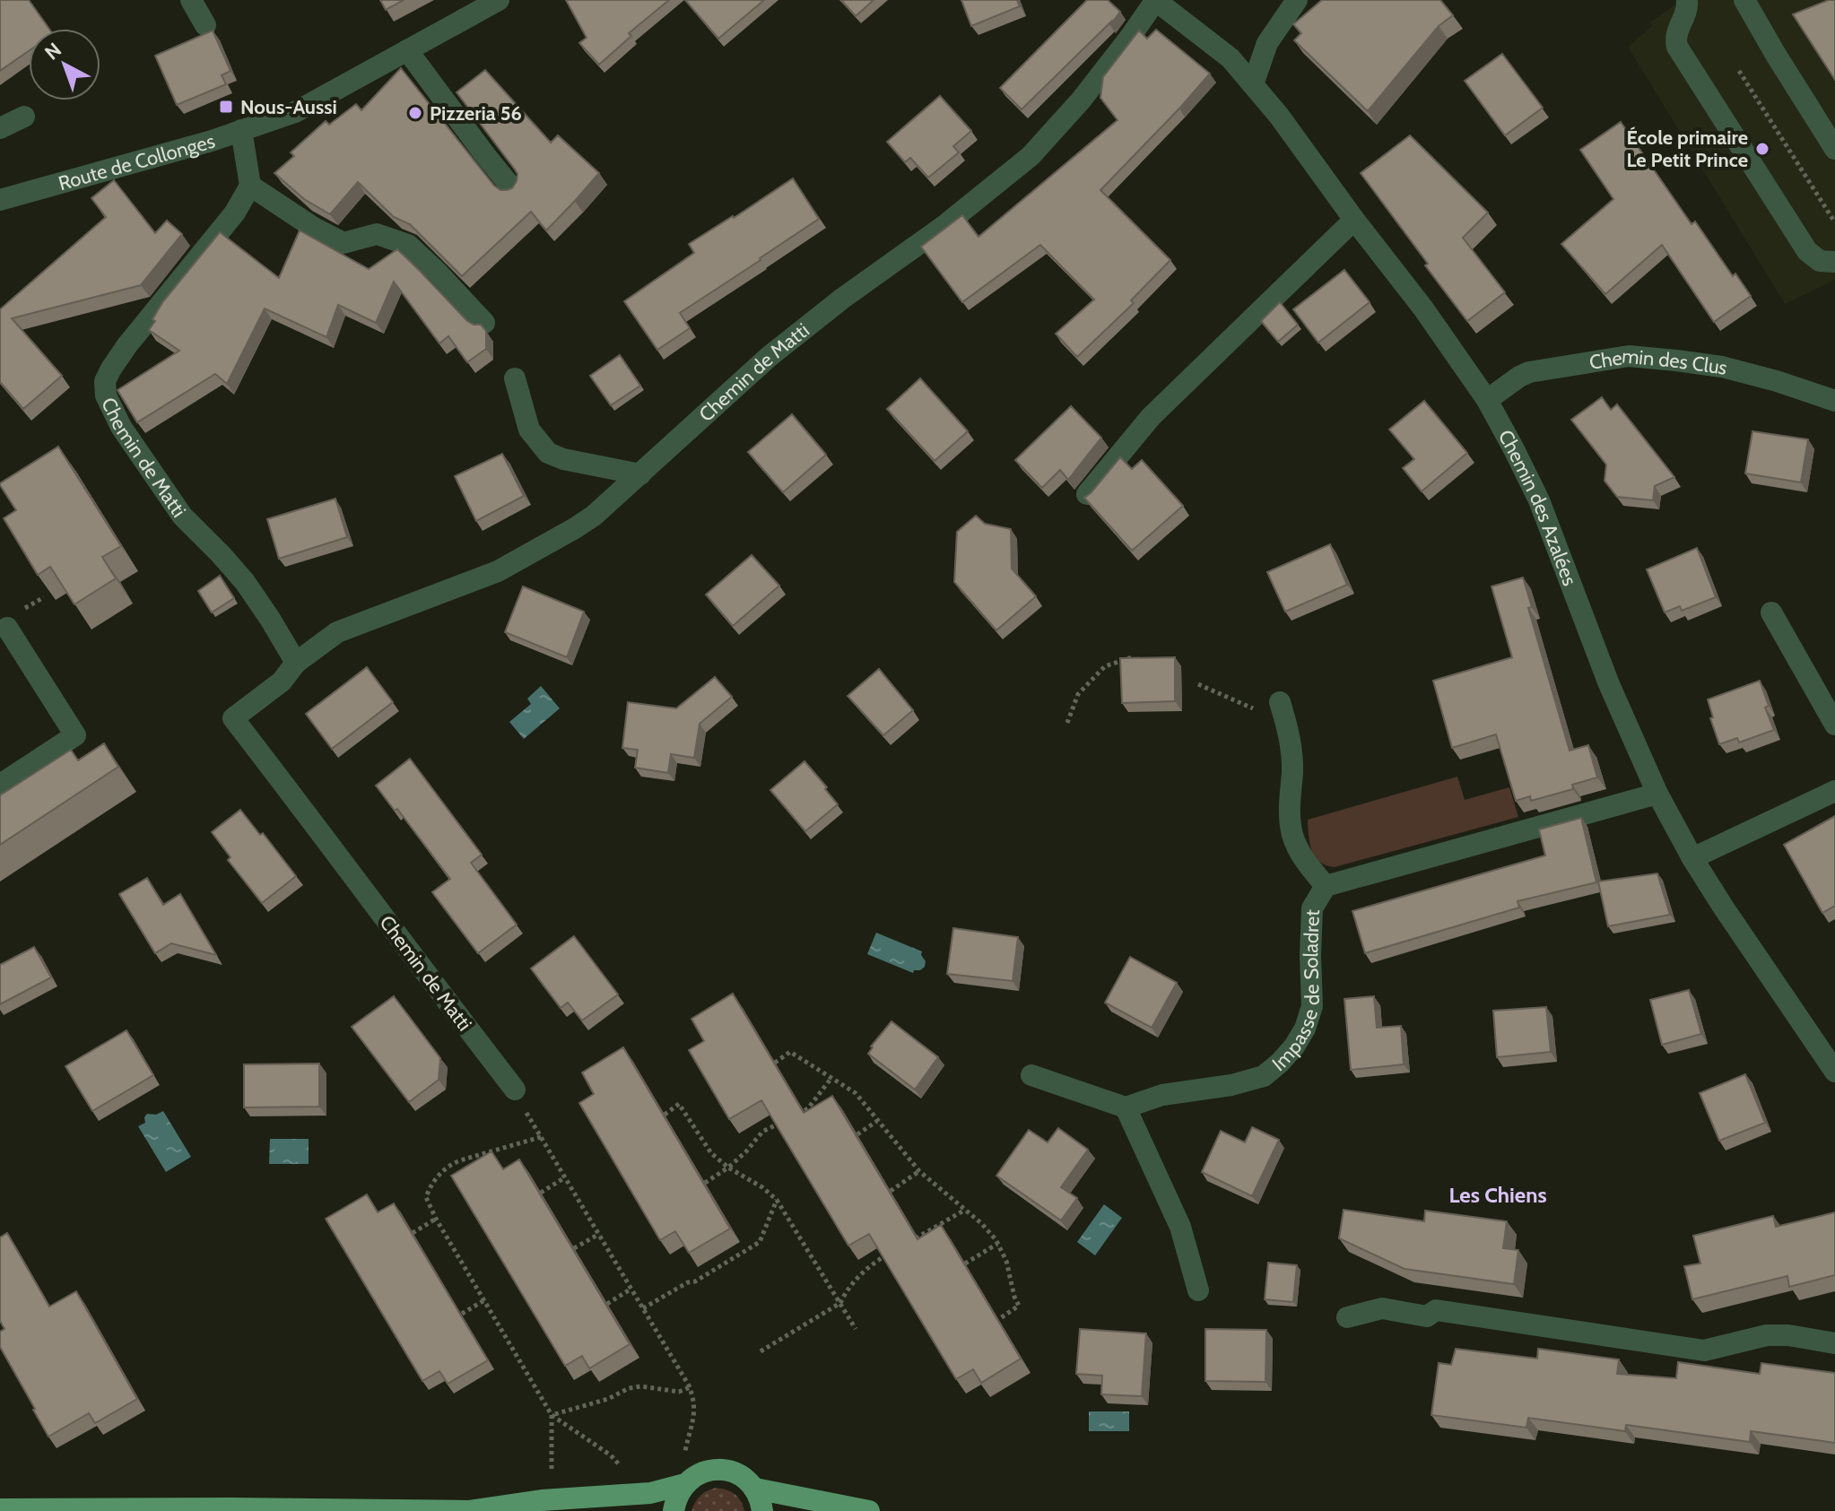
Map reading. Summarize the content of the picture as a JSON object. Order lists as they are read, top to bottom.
{
  "streets": {
    "street": [
      "Route de Collonges",
      "Chemin des Clus",
      "Chemin de Matti",
      "Chemin des Azalées",
      "Impasse de Soladret"
    ]
  },
  "crossings": [
    ["Chemin des Clus", "Chemin des Azalées"],
    ["Chemin de Matti", "Chemin des Azalées"],
    ["Chemin des Azalées", "Impasse de Soladret"]
  ],
  "districts": ["Les Chiens"],
  "places": {
    "transit": ["Nous-Aussi"],
    "other": ["Pizzeria 56", "École primaire Le Petit Prince"]
  },
  "north": "top left"
}
